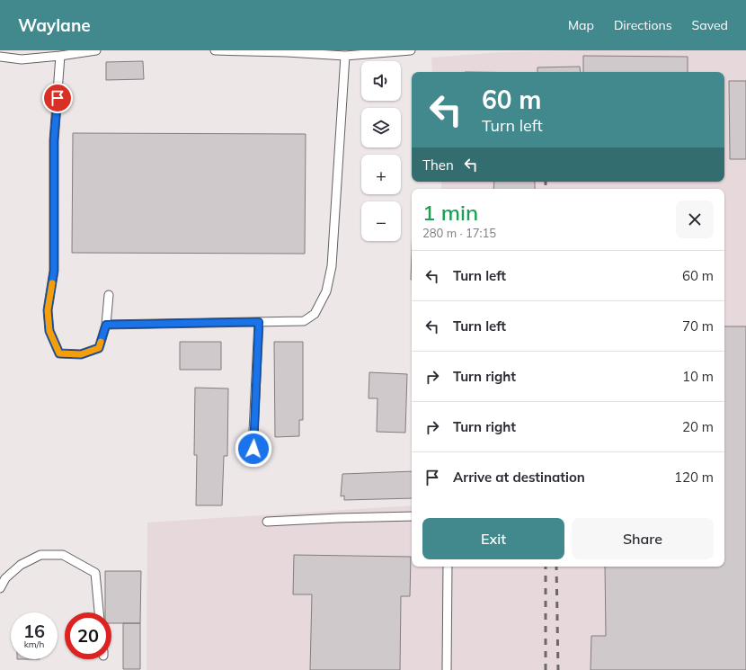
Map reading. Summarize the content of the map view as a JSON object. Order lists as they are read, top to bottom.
{
  "page": {
    "header": "Waylane",
    "nav": ["Map", "Directions", "Saved"],
    "map_buttons": ["+", "−"],
    "turn": ["60 m", "Turn left"],
    "then": "Then",
    "heading": ["1 min", "280 m · 17:15"],
    "list": [
      {
        "name": "Turn left",
        "value": "60 m"
      },
      {
        "name": "Turn left",
        "value": "70 m"
      },
      {
        "name": "Turn right",
        "value": "10 m"
      },
      {
        "name": "Turn right",
        "value": "20 m"
      },
      {
        "name": "Arrive at destination",
        "value": "120 m"
      }
    ],
    "buttons": ["Exit", "Share"],
    "speed": "16 km/h",
    "limit": "20"
  }
}
